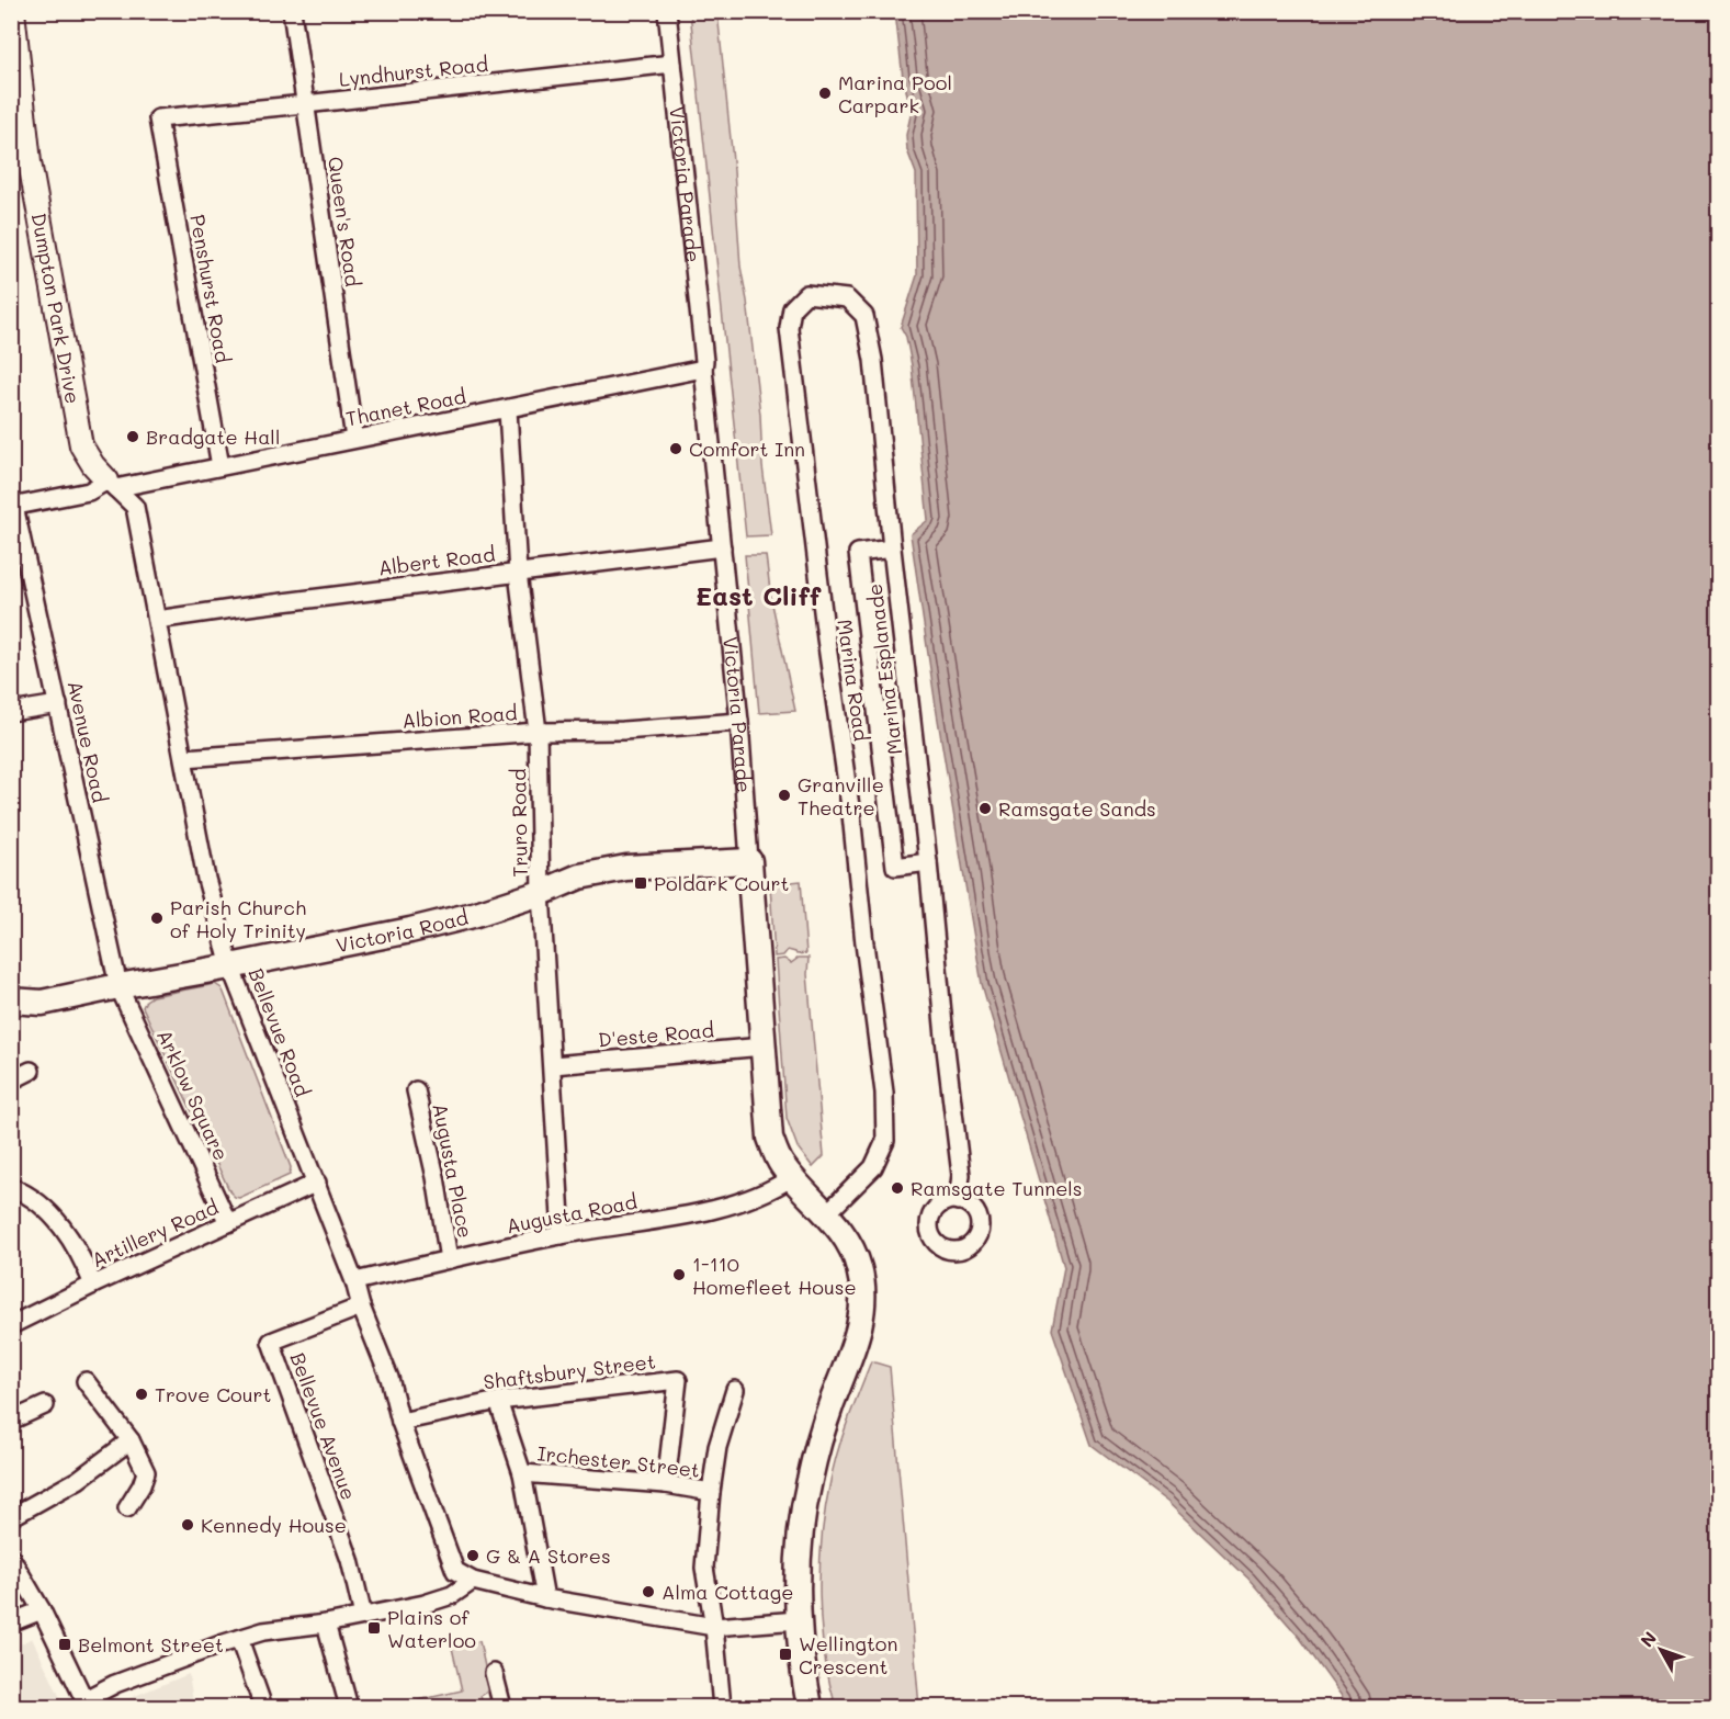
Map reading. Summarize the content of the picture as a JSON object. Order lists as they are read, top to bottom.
{
  "streets": {
    "main road": ["Victoria Parade", "Victoria Road"],
    "street": [
      "Lyndhurst Road",
      "Queen's Road",
      "Penshurst Road",
      "Dumpton Park Drive",
      "Thanet Road",
      "Albert Road",
      "Marina Esplanade",
      "Marina Road",
      "Albion Road",
      "Avenue Road",
      "Truro Road",
      "Bellevue Road",
      "D'este Road",
      "Arklow Square",
      "Augusta Place",
      "Augusta Road",
      "Artillery Road",
      "Shaftsbury Street",
      "Bellevue Avenue",
      "Irchester Street"
    ]
  },
  "crossings": [
    ["Lyndhurst Road", "Victoria Parade"],
    ["Lyndhurst Road", "Queen's Road"],
    ["Lyndhurst Road", "Penshurst Road"],
    ["Victoria Parade", "Thanet Road"],
    ["Victoria Parade", "Albert Road"],
    ["Victoria Parade", "Albion Road"],
    ["Victoria Parade", "Victoria Road"],
    ["Victoria Parade", "D'este Road"],
    ["Victoria Parade", "Augusta Road"],
    ["Queen's Road", "Thanet Road"],
    ["Penshurst Road", "Thanet Road"],
    ["Dumpton Park Drive", "Thanet Road"],
    ["Dumpton Park Drive", "Bellevue Road"],
    ["Thanet Road", "Avenue Road"],
    ["Thanet Road", "Truro Road"],
    ["Thanet Road", "Bellevue Road"],
    ["Albert Road", "Truro Road"],
    ["Albert Road", "Bellevue Road"],
    ["Marina Esplanade", "Marina Road"],
    ["Albion Road", "Truro Road"],
    ["Albion Road", "Bellevue Road"],
    ["Avenue Road", "Victoria Road"],
    ["Avenue Road", "Arklow Square"],
    ["Truro Road", "Victoria Road"],
    ["Truro Road", "D'este Road"],
    ["Truro Road", "Augusta Road"],
    ["Victoria Road", "Bellevue Road"],
    ["Victoria Road", "Arklow Square"],
    ["Bellevue Road", "Augusta Road"],
    ["Bellevue Road", "Artillery Road"],
    ["Bellevue Road", "Shaftsbury Street"],
    ["Bellevue Road", "Bellevue Avenue"],
    ["Arklow Square", "Artillery Road"],
    ["Augusta Place", "Augusta Road"],
    ["Shaftsbury Street", "Irchester Street"]
  ],
  "districts": ["East Cliff"],
  "places": {
    "other": [
      "Marina Pool Carpark",
      "Bradgate Hall",
      "Comfort Inn",
      "Granville Theatre",
      "Ramsgate Sands",
      "Parish Church of Holy Trinity",
      "Ramsgate Tunnels",
      "1-110 Homefleet House",
      "Trove Court",
      "Kennedy House",
      "G & A Stores",
      "Alma Cottage"
    ],
    "transit": [
      "Poldark Court",
      "Plains of Waterloo",
      "Belmont Street",
      "Wellington Crescent"
    ]
  },
  "north": "top left"
}
